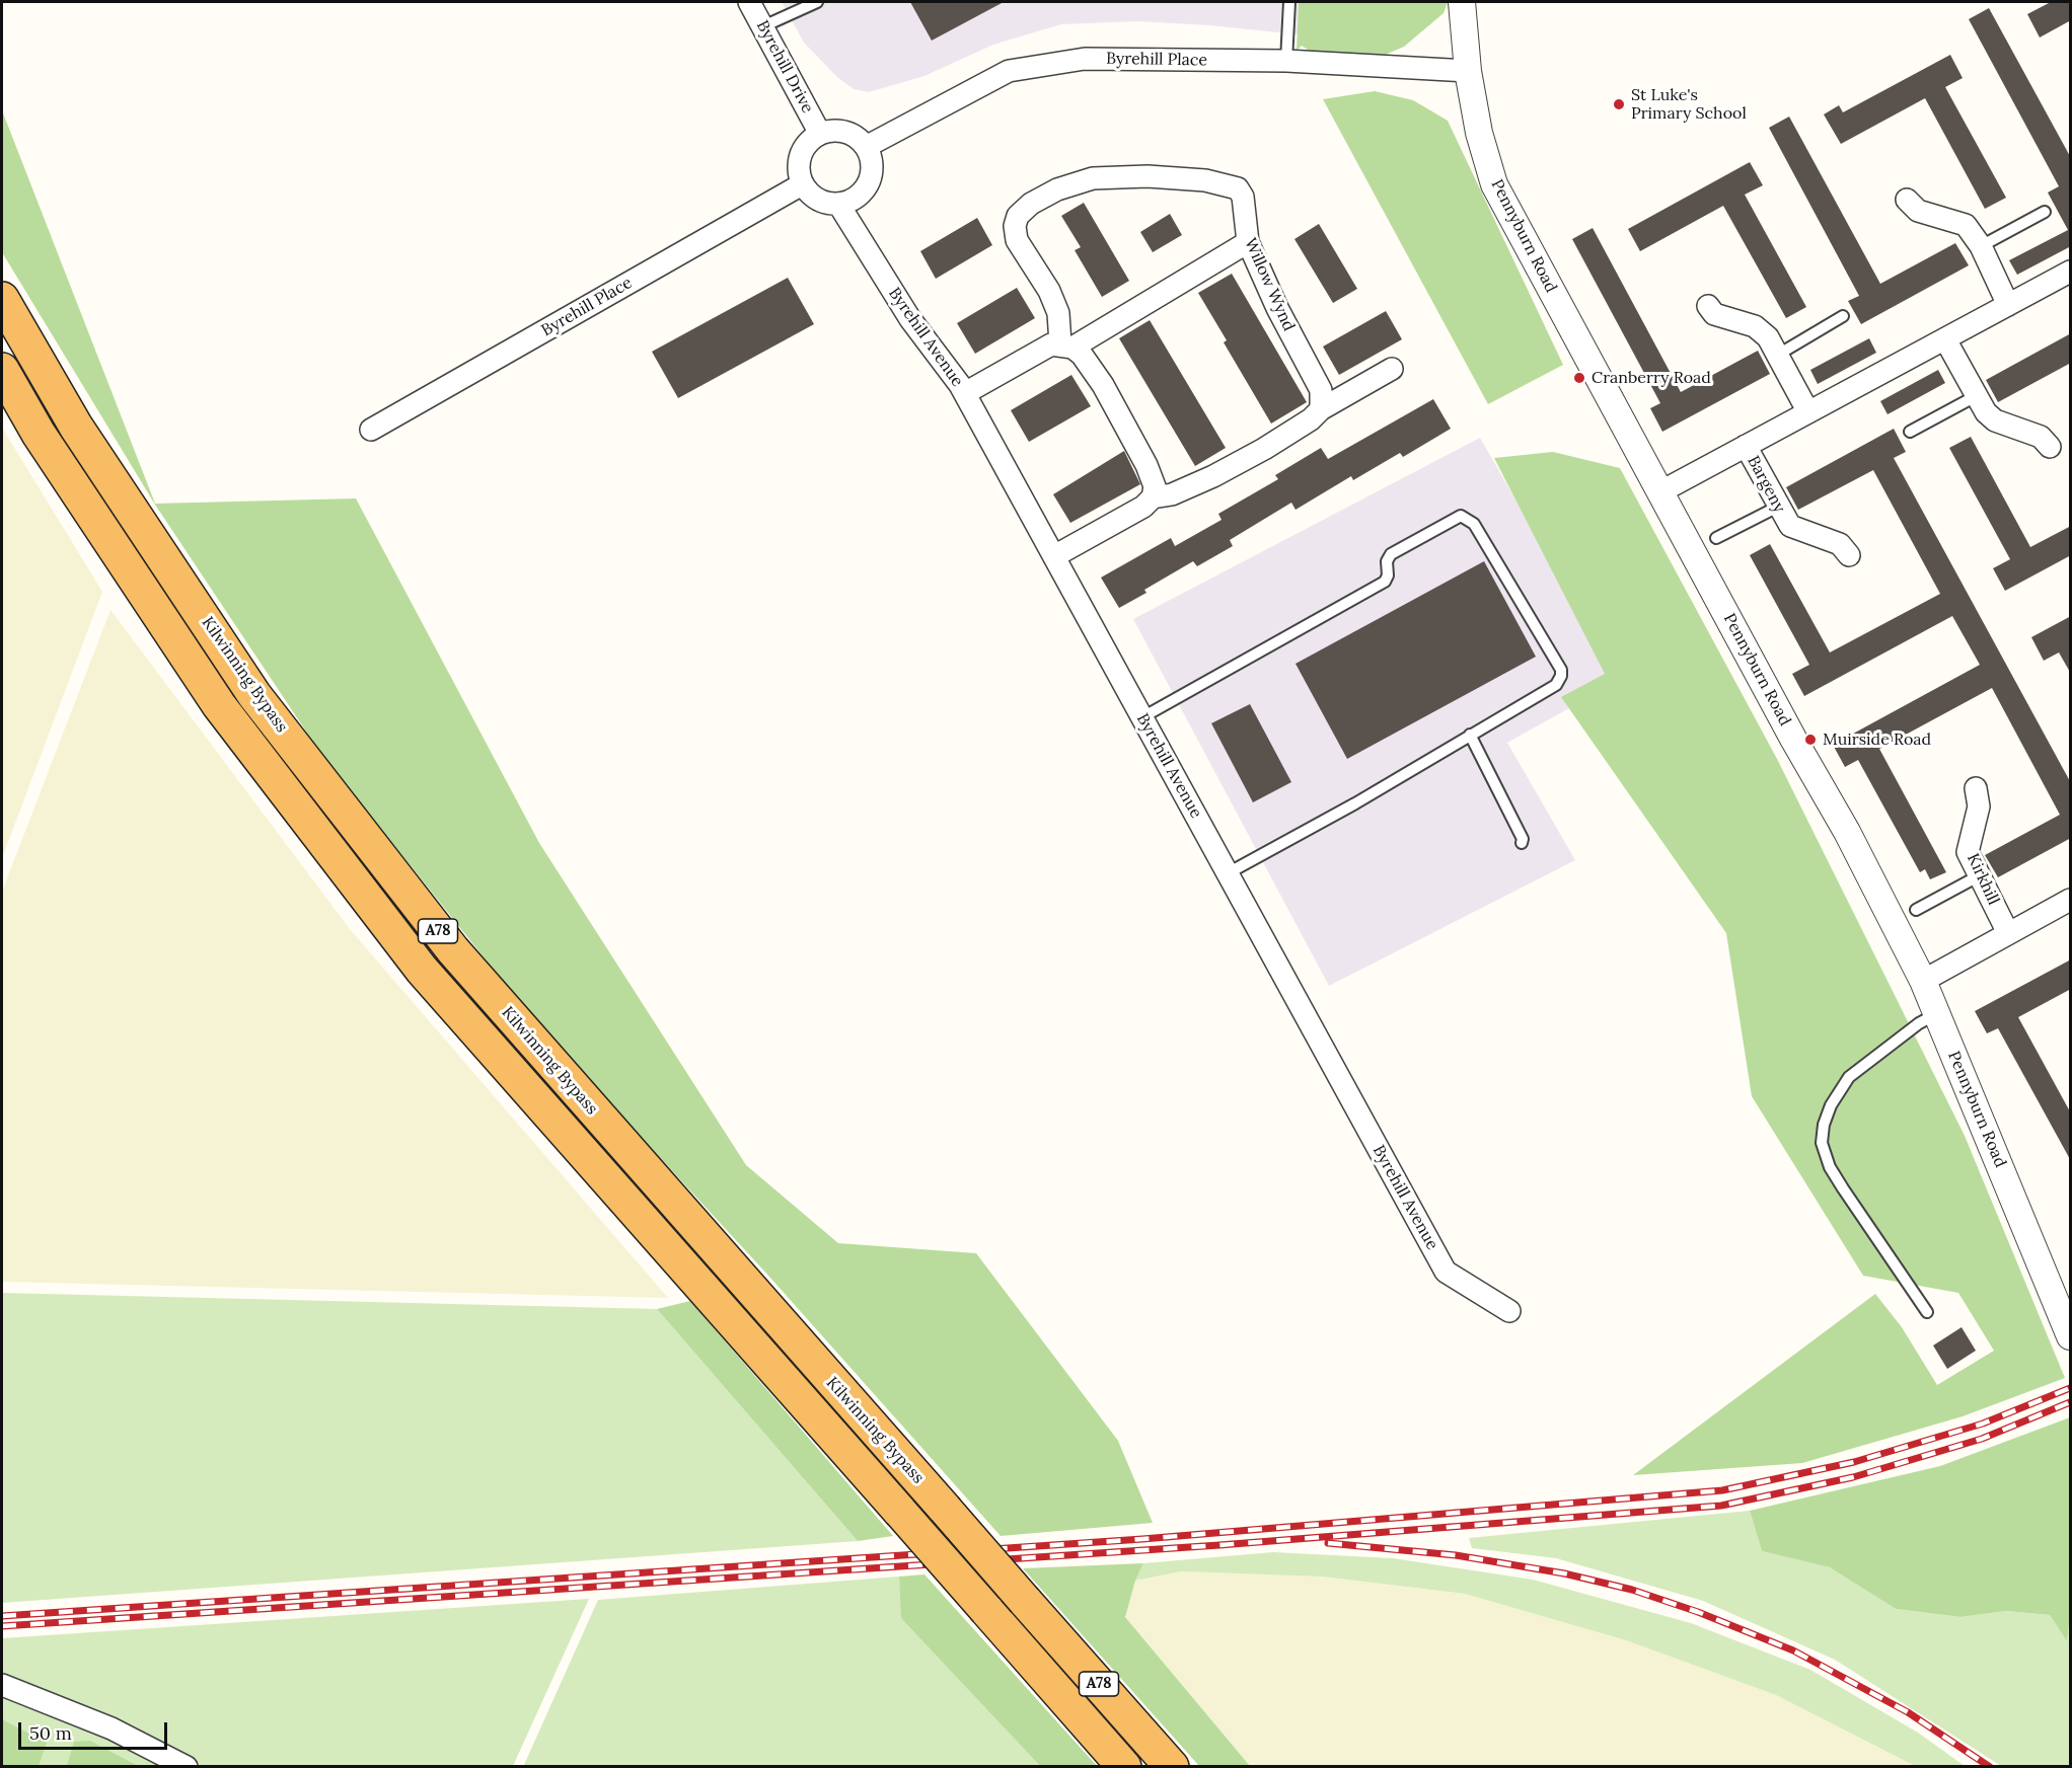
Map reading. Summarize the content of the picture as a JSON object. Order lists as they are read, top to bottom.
{
  "streets": {
    "highway": ["Kilwinning Bypass", "A78"],
    "street": [
      "Byrehill Place",
      "Byrehill Drive",
      "Pennyburn Road",
      "Willow Wynd",
      "Byrehill Avenue",
      "Bargeny",
      "Kirkhill"
    ]
  },
  "crossings": [
    ["Byrehill Place", "Byrehill Drive"],
    ["Byrehill Place", "Pennyburn Road"],
    ["Byrehill Place", "Byrehill Avenue"],
    ["Byrehill Drive", "Byrehill Avenue"]
  ],
  "places": ["St Luke's Primary School", "Cranberry Road", "Muirside Road"],
  "scale_bar": "50 m"
}
